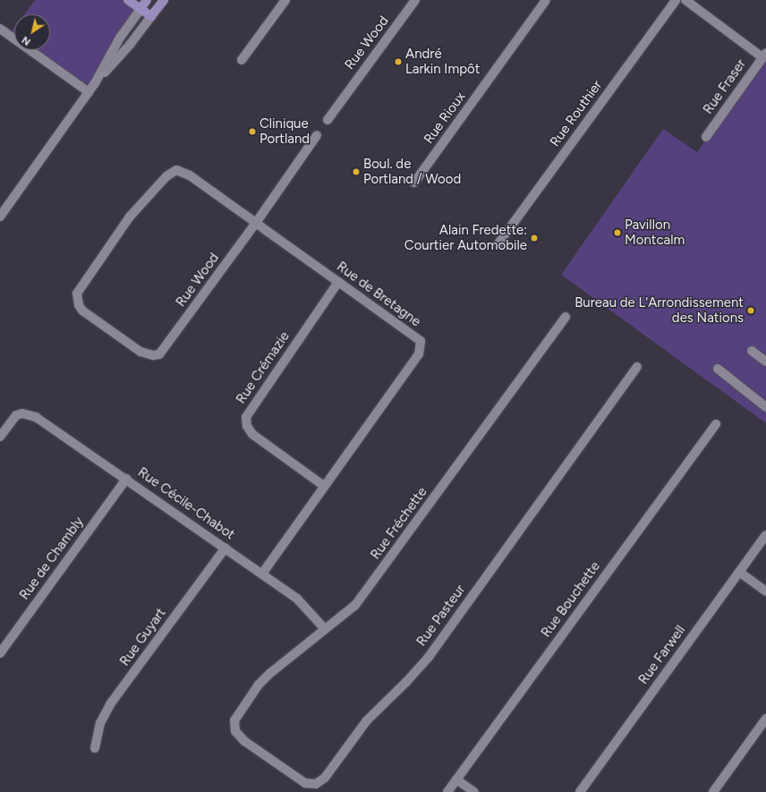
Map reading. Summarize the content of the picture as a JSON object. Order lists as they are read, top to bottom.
{
  "streets": {
    "street": [
      "Rue Wood",
      "Rue Fraser",
      "Rue Routhier",
      "Rue Rioux",
      "Rue de Bretagne",
      "Rue Crémazie",
      "Rue Cécile-Chabot",
      "Rue Fréchette",
      "Rue de Chambly",
      "Rue Bouchette",
      "Rue Pasteur",
      "Rue Guyart",
      "Rue Farwell"
    ]
  },
  "crossings": [
    ["Rue Wood", "Rue de Bretagne"],
    ["Rue de Bretagne", "Rue Crémazie"],
    ["Rue de Bretagne", "Rue Cécile-Chabot"],
    ["Rue Cécile-Chabot", "Rue Fréchette"],
    ["Rue Cécile-Chabot", "Rue de Chambly"],
    ["Rue Cécile-Chabot", "Rue Guyart"],
    ["Rue Fréchette", "Rue Pasteur"]
  ],
  "places": [
    "André Larkin Impôt",
    "Clinique Portland",
    "Boul. de Portland / Wood",
    "Pavillon Montcalm",
    "Alain Fredette: Courtier Automobile",
    "Bureau de L'Arrondissement des Nations"
  ],
  "north": "bottom left"
}
